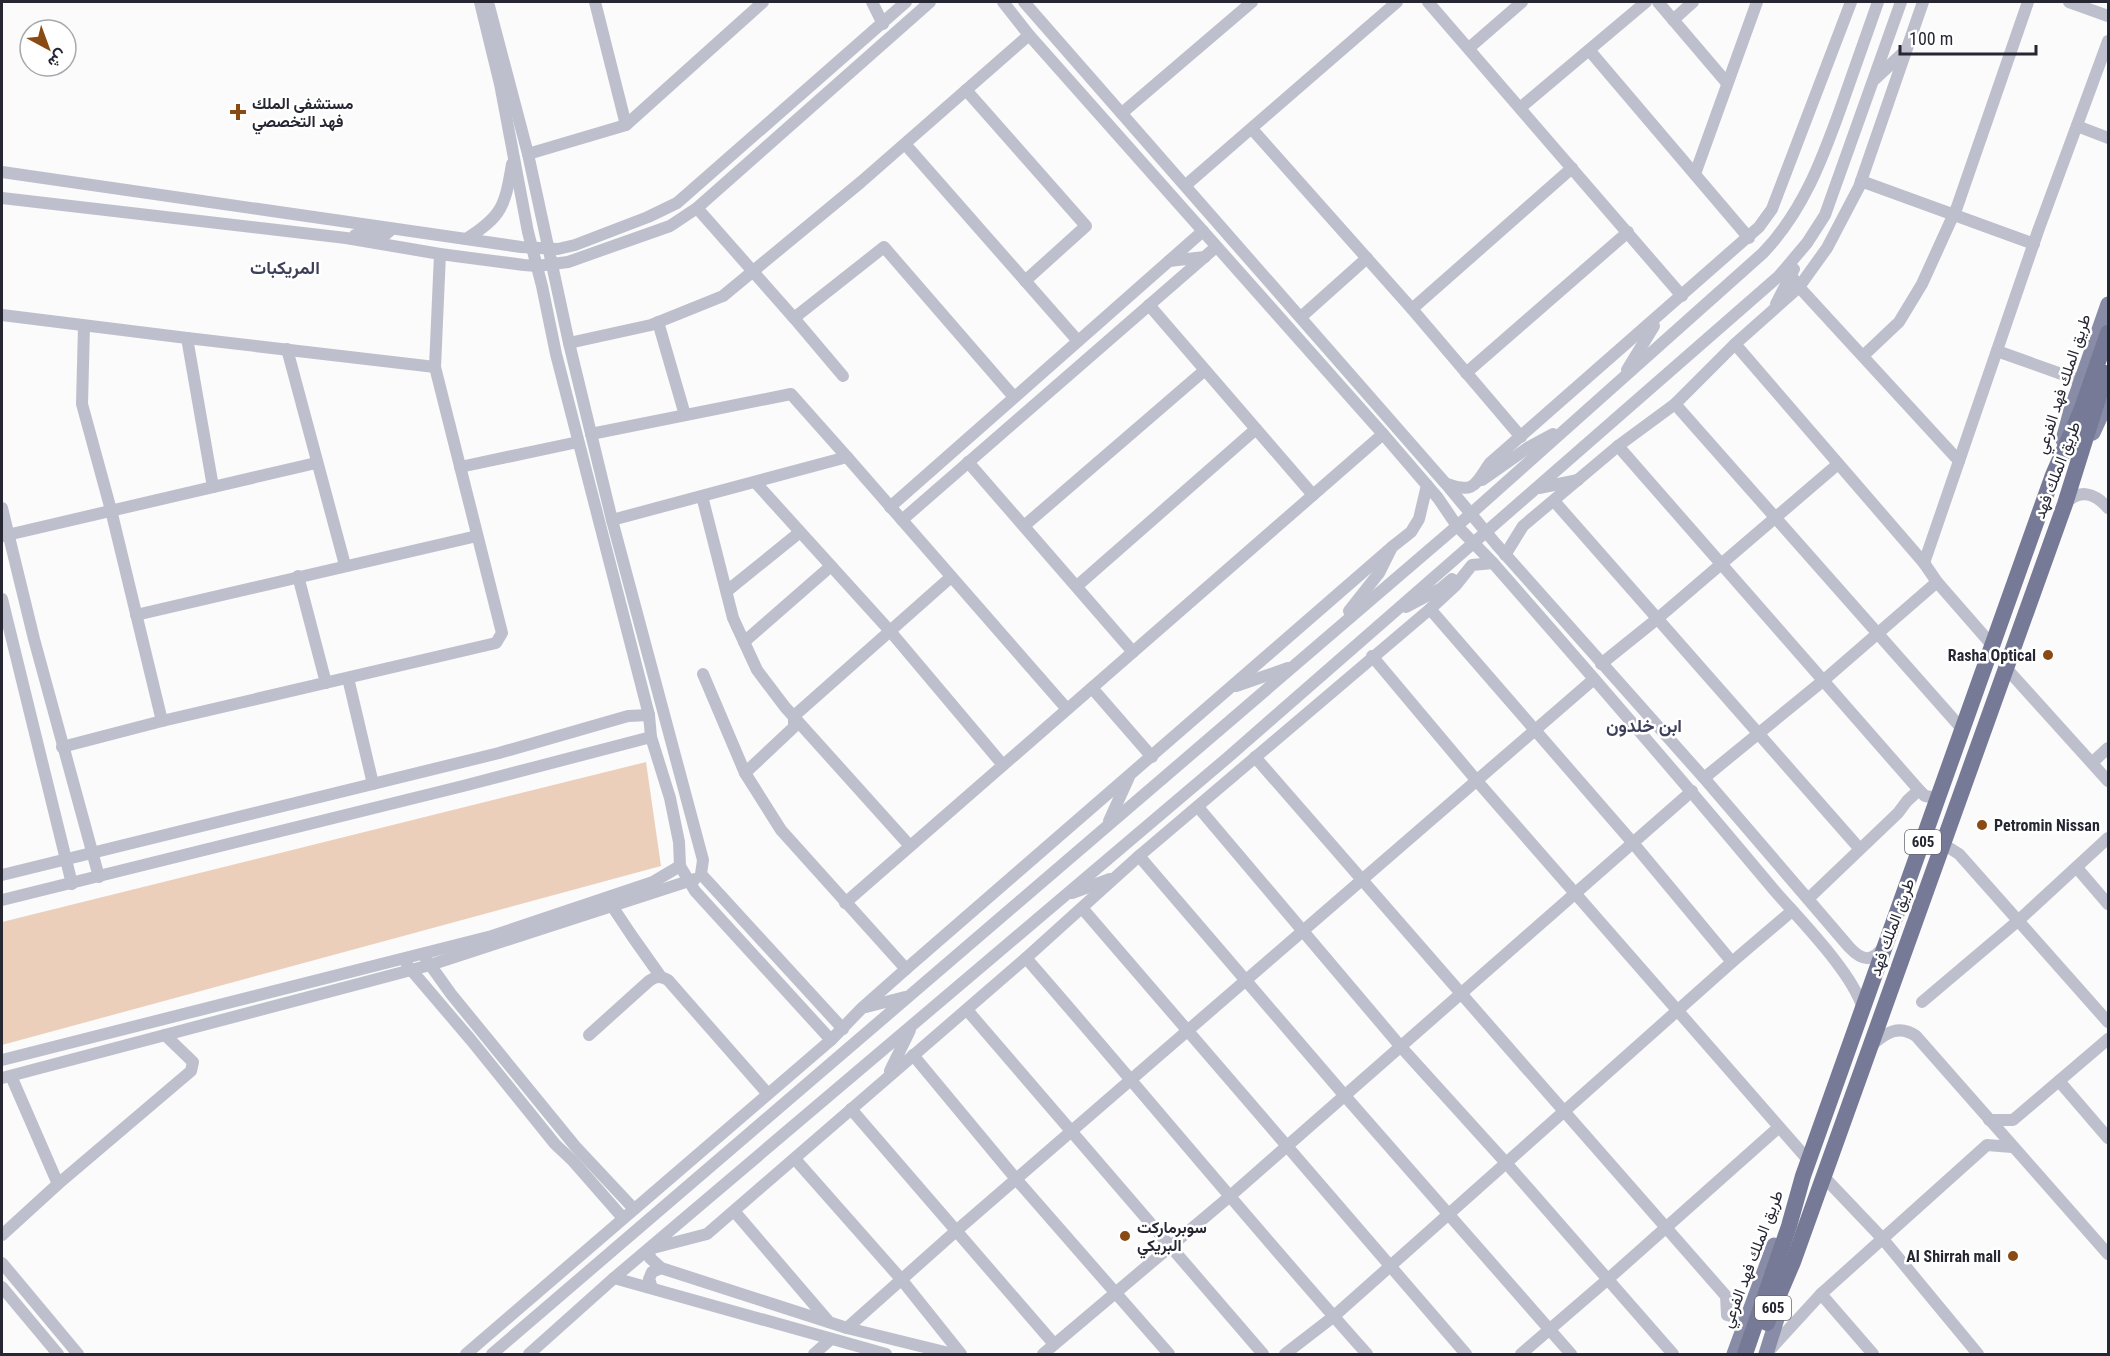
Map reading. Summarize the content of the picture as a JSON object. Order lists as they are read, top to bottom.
{
  "streets": {
    "highway": ["طريق الملك فهد", "605"],
    "main road": ["طريق الملك فهد الفرعي"]
  },
  "crossings": [
    ["طريق الملك فهد الفرعي", "طريق الملك فهد"]
  ],
  "districts": ["المريكبات", "ابن خلدون"],
  "places": {
    "health": ["مستشفى الملك فهد التخصصي"],
    "other": [
      "Rasha Optical",
      "Petromin Nissan",
      "سوبرماركت البريكي",
      "Al Shirrah mall"
    ]
  },
  "scale_bar": "100 m",
  "north": "bottom right"
}
